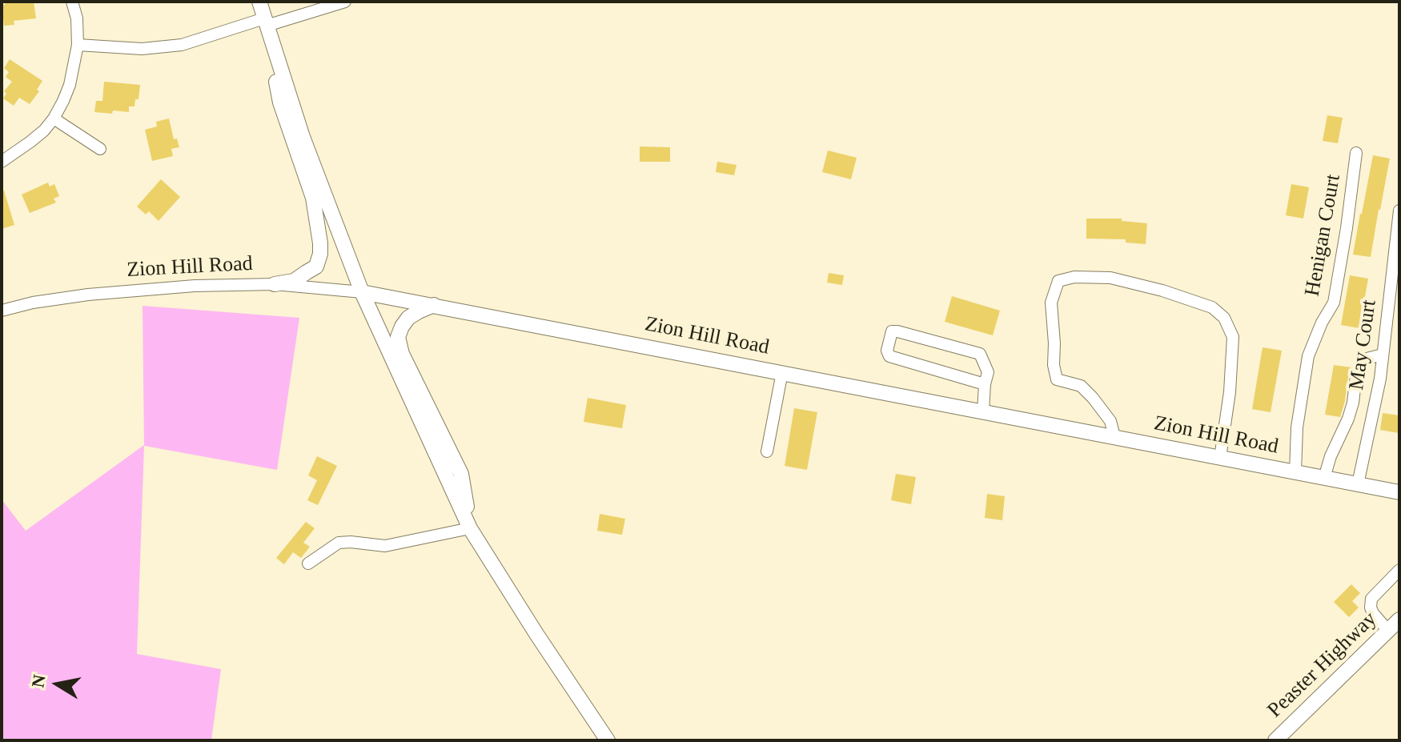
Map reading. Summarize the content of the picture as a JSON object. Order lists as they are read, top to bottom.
{
  "streets": {
    "main road": ["Zion Hill Road", "Peaster Highway"],
    "street": ["Henigan Court", "May Court"]
  },
  "crossings": [
    ["Henigan Court", "Zion Hill Road"],
    ["Zion Hill Road", "May Court"]
  ],
  "north": "left"
}
